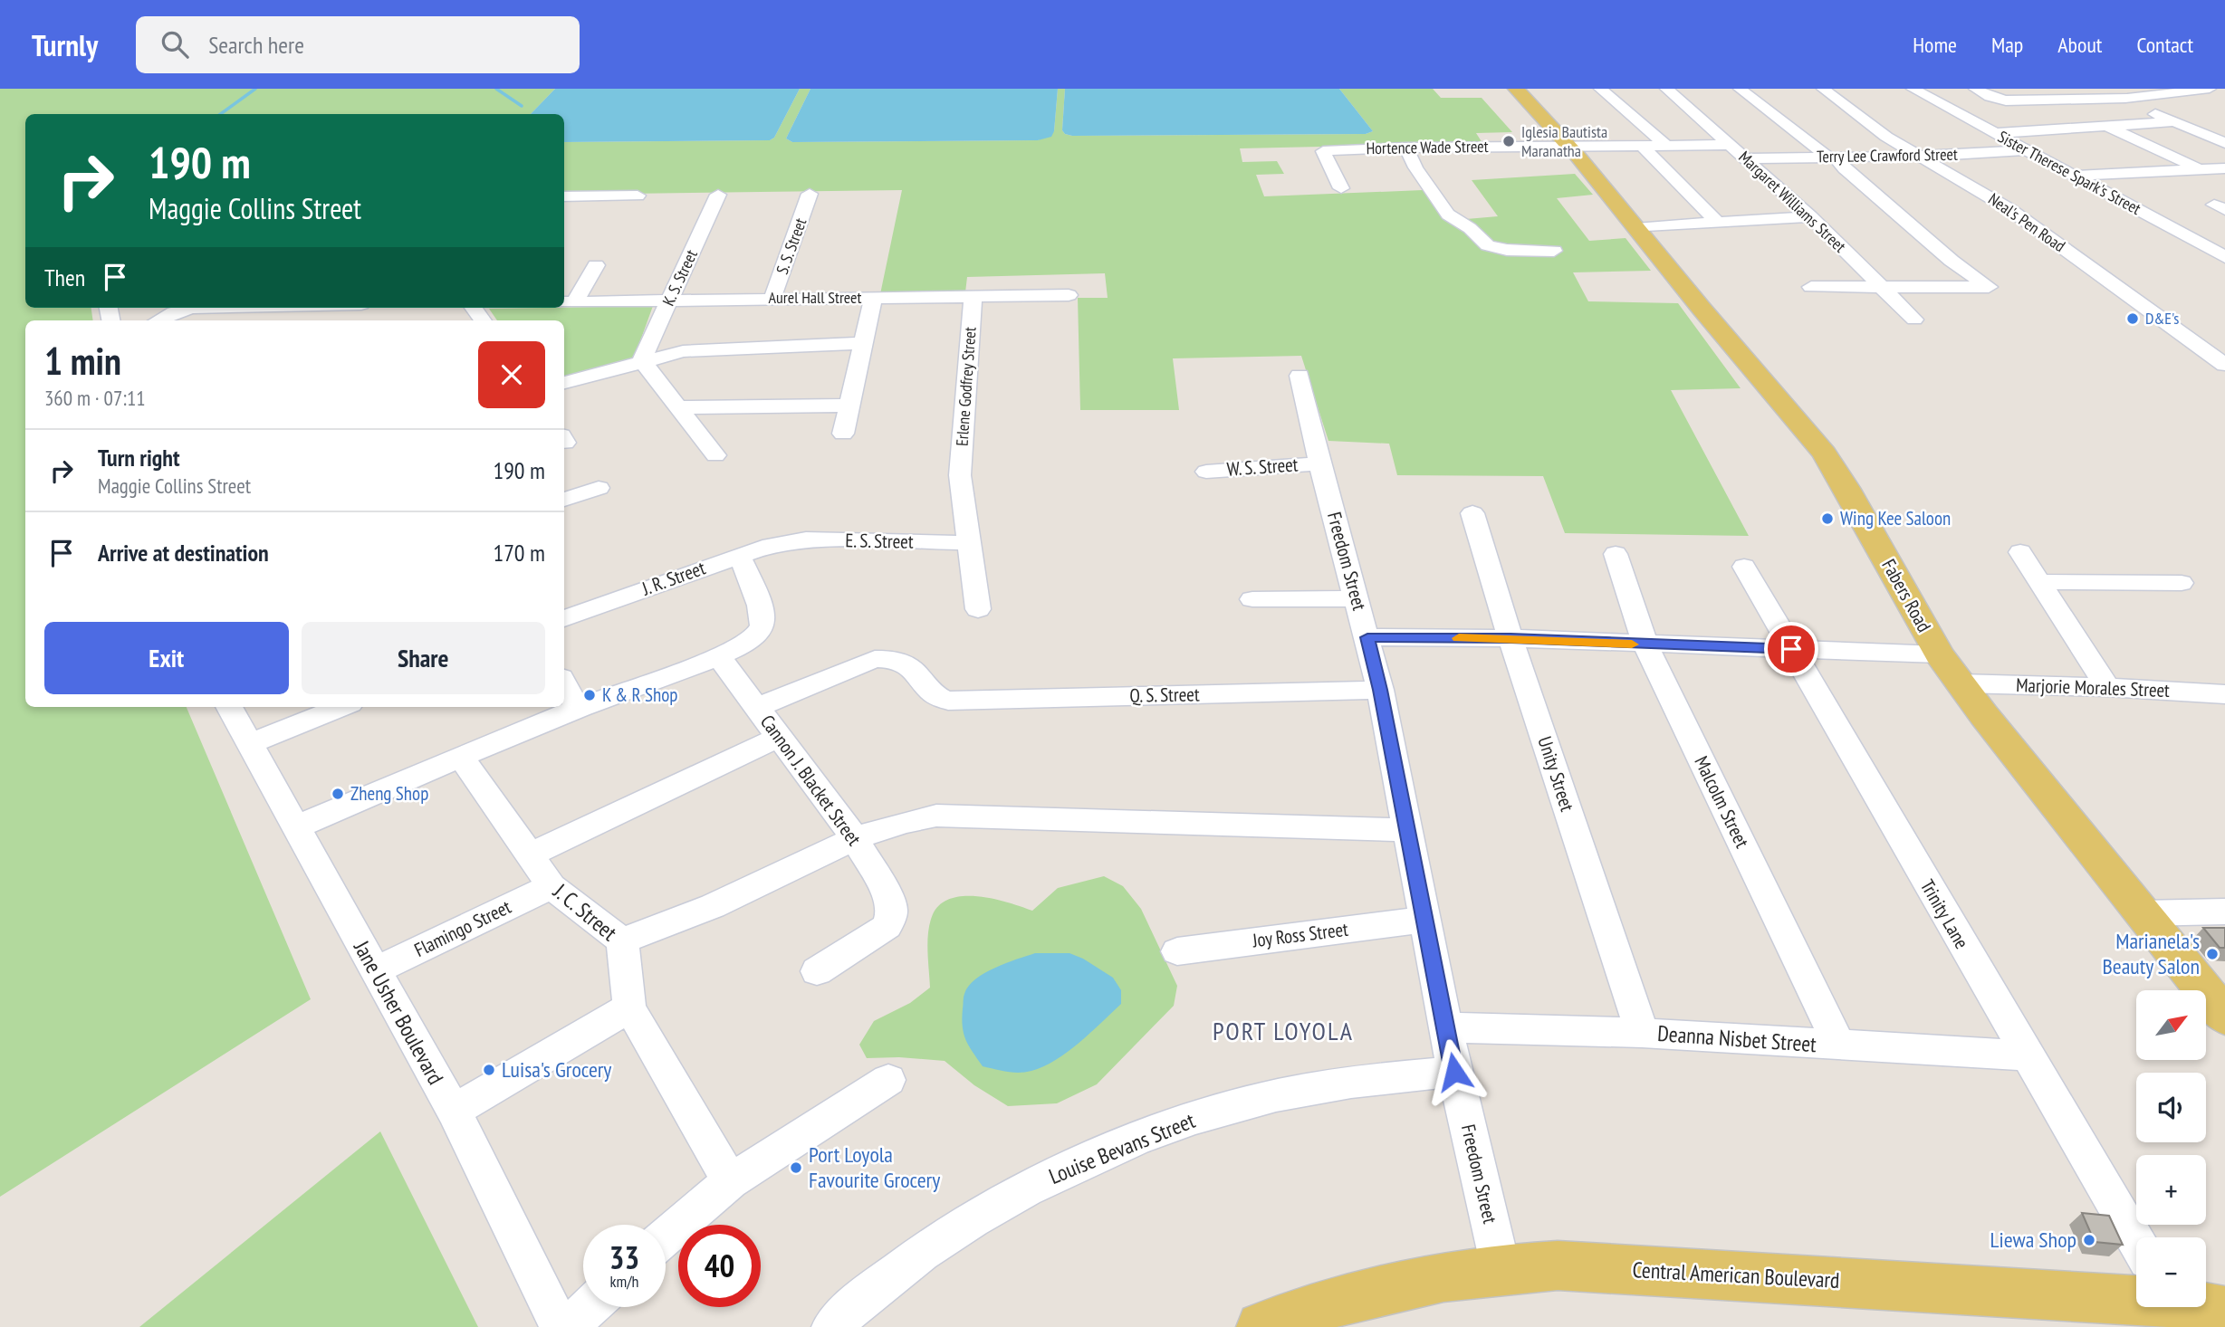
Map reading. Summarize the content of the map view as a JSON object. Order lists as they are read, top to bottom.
{
  "streets": {
    "main road": ["Fabers Road", "Central American Boulevard"],
    "street": [
      "Hortence Wade Street",
      "Terry Lee Crawford Street",
      "Sister Therese Spark's Street",
      "Margaret Williams Street",
      "Neal's Pen Road",
      "S. S. Street",
      "K. S. Street",
      "Aurel Hall Street",
      "Erlene Godfrey Street",
      "W. S. Street",
      "E. S. Street",
      "Freedom Street",
      "J. R. Street",
      "Marjorie Morales Street",
      "Q. S. Street",
      "Unity Street",
      "Cannon J. Blacket Street",
      "Malcolm Street",
      "J. C. Street",
      "Trinity Lane",
      "Flamingo Street",
      "Joy Ross Street",
      "Jane Usher Boulevard",
      "Deanna Nisbet Street",
      "Louise Bevans Street"
    ]
  },
  "crossings": [
    ["Hortence Wade Street", "Margaret Williams Street"],
    ["Hortence Wade Street", "Fabers Road"],
    ["Terry Lee Crawford Street", "Sister Therese Spark's Street"],
    ["Terry Lee Crawford Street", "Margaret Williams Street"],
    ["Terry Lee Crawford Street", "Neal's Pen Road"],
    ["S. S. Street", "Aurel Hall Street"],
    ["K. S. Street", "Aurel Hall Street"],
    ["Aurel Hall Street", "Erlene Godfrey Street"],
    ["Erlene Godfrey Street", "E. S. Street"],
    ["W. S. Street", "Freedom Street"],
    ["E. S. Street", "J. R. Street"],
    ["Freedom Street", "Q. S. Street"],
    ["Freedom Street", "Joy Ross Street"],
    ["Freedom Street", "Deanna Nisbet Street"],
    ["Freedom Street", "Louise Bevans Street"],
    ["Freedom Street", "Central American Boulevard"],
    ["Fabers Road", "Marjorie Morales Street"],
    ["Q. S. Street", "Cannon J. Blacket Street"],
    ["Unity Street", "Deanna Nisbet Street"],
    ["Malcolm Street", "Deanna Nisbet Street"],
    ["J. C. Street", "Flamingo Street"],
    ["Trinity Lane", "Deanna Nisbet Street"],
    ["Flamingo Street", "Jane Usher Boulevard"]
  ],
  "districts": ["PORT LOYOLA"],
  "places": [
    "Iglesia Bautista Maranatha",
    "D&E's",
    "Wing Kee Saloon",
    "K & R Shop",
    "Zheng Shop",
    "Marianela's Beauty Salon",
    "Luisa's Grocery",
    "Port Loyola Favourite Grocery",
    "Liewa Shop"
  ],
  "north": "top right",
  "page": {
    "header": "Turnly",
    "search": "Search here",
    "nav": [
      "Home",
      "Map",
      "About",
      "Contact"
    ],
    "turn": ["190 m", "Maggie Collins Street"],
    "then": "Then",
    "heading": ["1 min", "360 m · 07:11"],
    "list": [
      {
        "name": "Turn right",
        "note": "Maggie Collins Street",
        "value": "190 m"
      },
      {
        "name": "Arrive at destination",
        "value": "170 m"
      }
    ],
    "buttons": ["Exit", "Share"],
    "map_buttons": ["+", "−"],
    "speed": "33 km/h",
    "limit": "40"
  }
}
